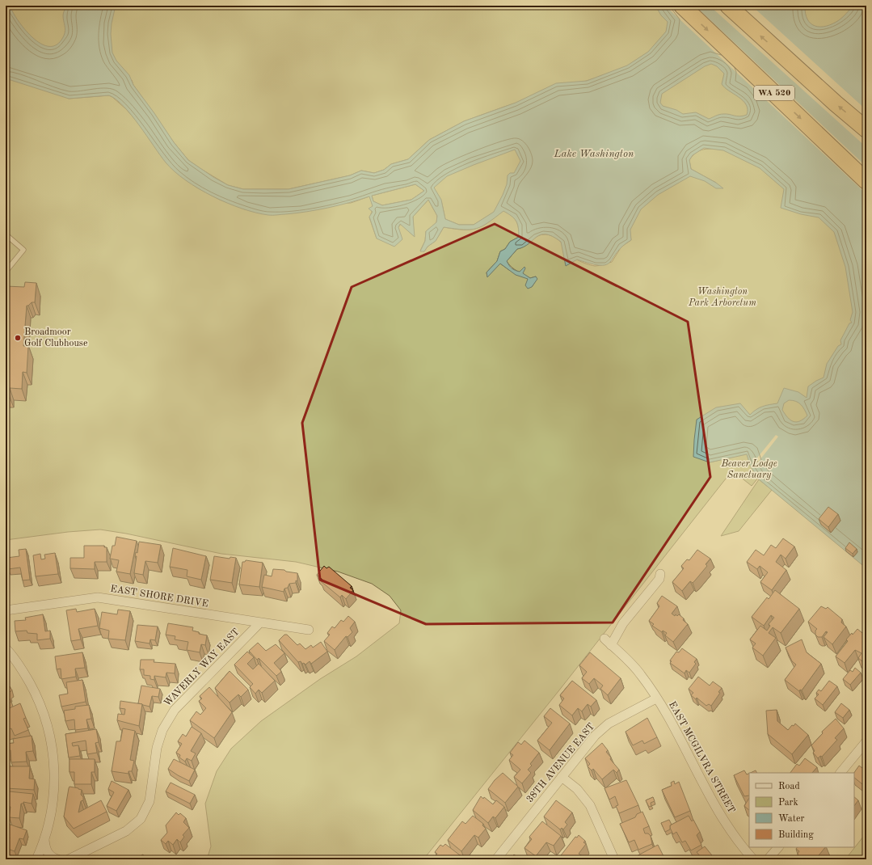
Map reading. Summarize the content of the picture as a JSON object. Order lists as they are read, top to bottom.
{
  "streets": {
    "highway": ["WA 520"],
    "street": [
      "EAST SHORE DRIVE",
      "WAVERLY WAY EAST",
      "EAST MCGILVRA STREET",
      "38TH AVENUE EAST"
    ]
  },
  "crossings": [
    ["EAST SHORE DRIVE", "WAVERLY WAY EAST"],
    ["EAST MCGILVRA STREET", "38TH AVENUE EAST"]
  ],
  "water": ["Lake Washington"],
  "parks": ["Washington Park Arboretum", "Beaver Lodge Sanctuary"],
  "places": ["Broadmoor Golf Clubhouse"],
  "legend": [
    "Road",
    "Park",
    "Water",
    "Building"
  ]
}
